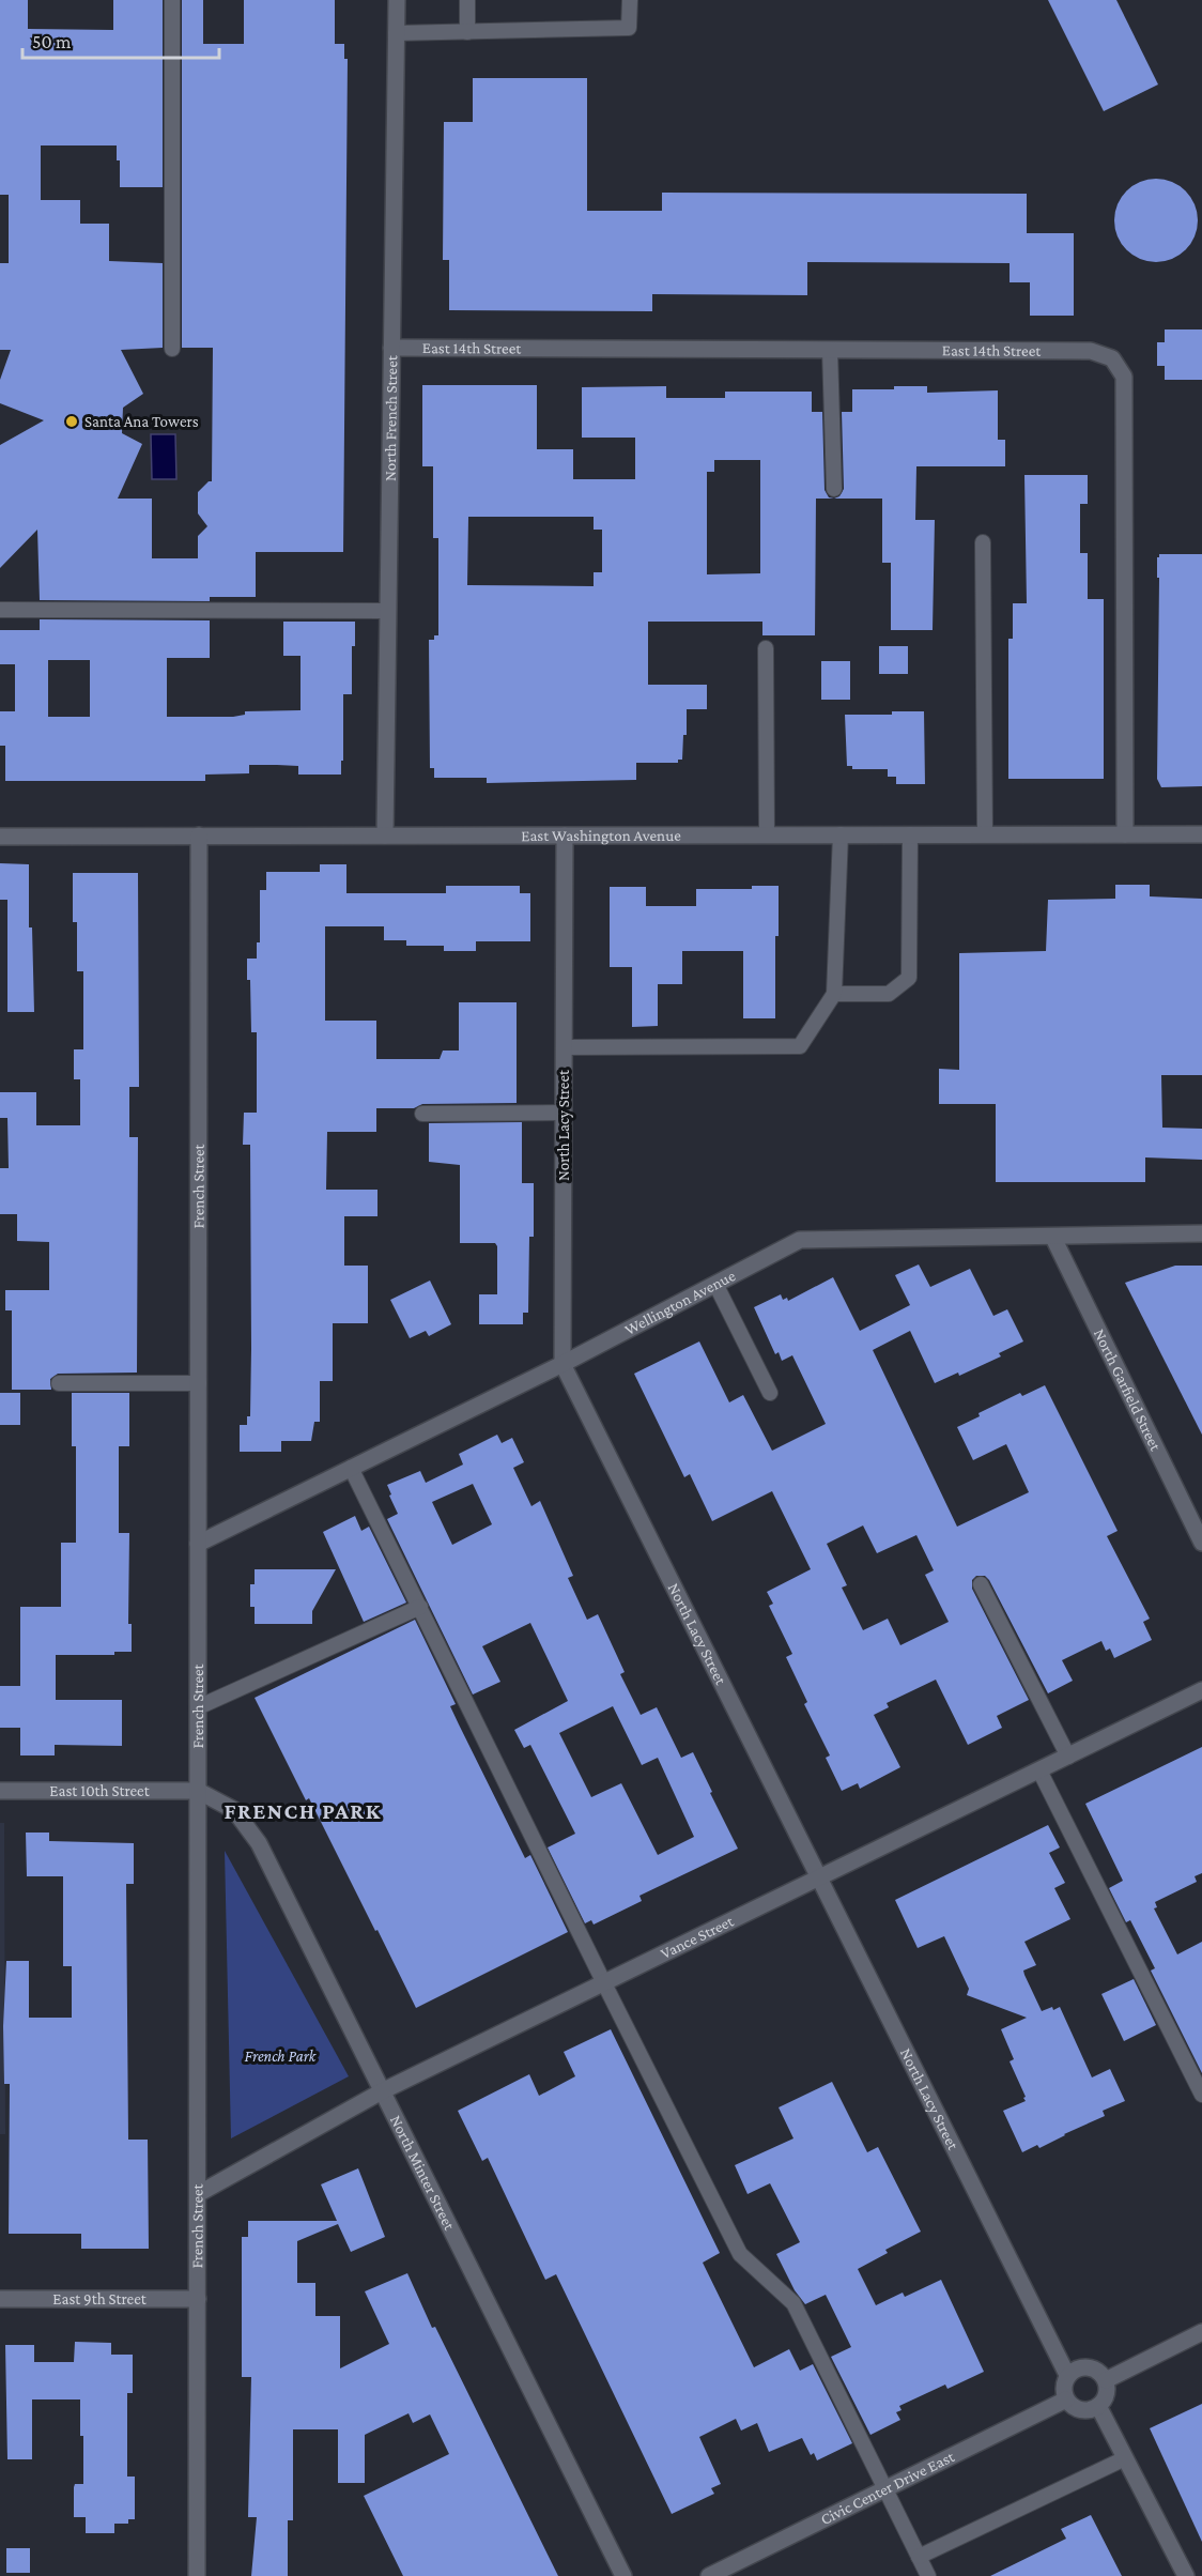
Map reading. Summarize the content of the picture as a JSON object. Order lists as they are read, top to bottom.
{
  "streets": {
    "street": [
      "East 14th Street",
      "North French Street",
      "East Washington Avenue",
      "North Lacy Street",
      "French Street",
      "Wellington Avenue",
      "North Garfield Street",
      "East 10th Street",
      "Vance Street",
      "North Minter Street",
      "East 9th Street",
      "Civic Center Drive East"
    ]
  },
  "crossings": [
    ["East 14th Street", "North French Street"],
    ["East 14th Street", "East Washington Avenue"],
    ["North French Street", "East Washington Avenue"],
    ["East Washington Avenue", "North Lacy Street"],
    ["East Washington Avenue", "French Street"],
    ["North Lacy Street", "Wellington Avenue"],
    ["North Lacy Street", "Vance Street"],
    ["North Lacy Street", "Civic Center Drive East"],
    ["French Street", "Wellington Avenue"],
    ["French Street", "East 10th Street"],
    ["French Street", "Vance Street"],
    ["French Street", "North Minter Street"],
    ["French Street", "East 9th Street"],
    ["Wellington Avenue", "North Garfield Street"],
    ["East 10th Street", "North Minter Street"],
    ["Vance Street", "North Minter Street"]
  ],
  "districts": ["FRENCH PARK"],
  "parks": ["French Park"],
  "places": ["Santa Ana Towers"],
  "scale_bar": "50 m"
}
